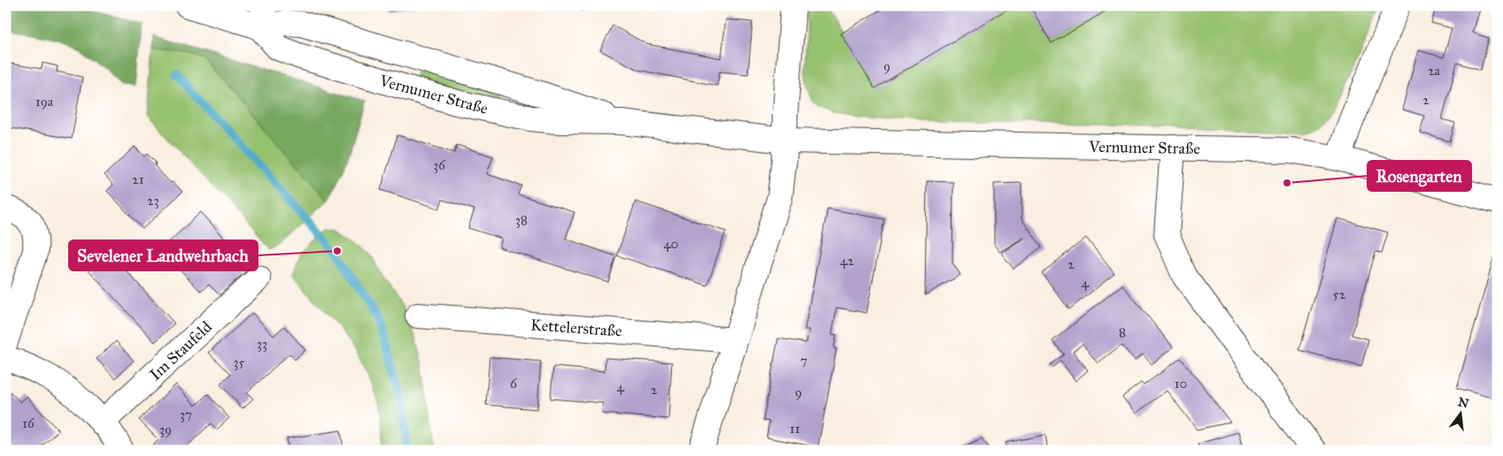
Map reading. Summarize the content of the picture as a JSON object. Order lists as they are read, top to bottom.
{
  "streets": {
    "street": ["Vernumer Straße", "Kettelerstraße", "Im Staufeld"]
  },
  "places": ["Rosengarten", "Sevelener Landwehrbach"],
  "house_numbers": [
    "9",
    "2a",
    "2",
    "19a",
    "36",
    "21",
    "23",
    "38",
    "40",
    "42",
    "2",
    "4",
    "52",
    "8",
    "33",
    "7",
    "35",
    "6",
    "10",
    "4",
    "2",
    "9",
    "37",
    "16",
    "11",
    "39"
  ],
  "north": "top"
}
